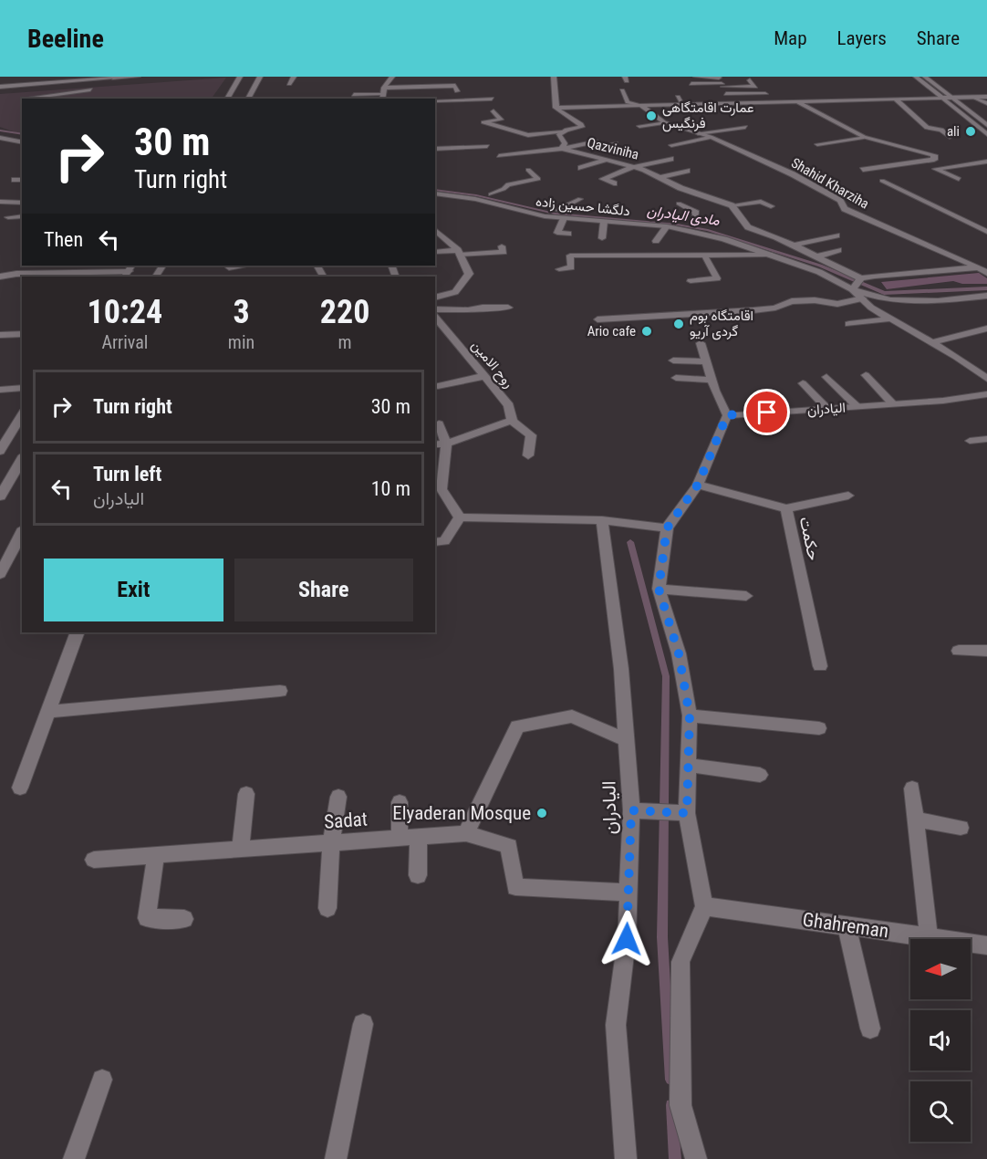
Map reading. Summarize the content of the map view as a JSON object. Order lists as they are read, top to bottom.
{
  "streets": {
    "street": [
      "Qazviniha",
      "Shahid Kharziha",
      "دلگشا حسین زاده",
      "روح الامین",
      "الیادران",
      "حکمت",
      "Sadat",
      "Ghahreman"
    ]
  },
  "crossings": [
    ["الیادران", "Sadat"]
  ],
  "water": ["مادی الیادران"],
  "places": [
    "عمارت اقامتگاهی فرنگیس",
    "ali",
    "اقامتگاه بوم گردی آریو",
    "Ario cafe",
    "Elyaderan Mosque"
  ],
  "north": "left",
  "page": {
    "header": "Beeline",
    "nav": ["Map", "Layers", "Share"],
    "turn": ["30 m", "Turn right"],
    "then": "Then",
    "eta": [
      "10:24",
      "Arrival",
      "3",
      "min",
      "220",
      "m"
    ],
    "list": [
      {
        "name": "Turn right",
        "value": "30 m"
      },
      {
        "name": "Turn left",
        "note": "الیادران",
        "value": "10 m"
      }
    ],
    "buttons": ["Exit", "Share"]
  }
}
